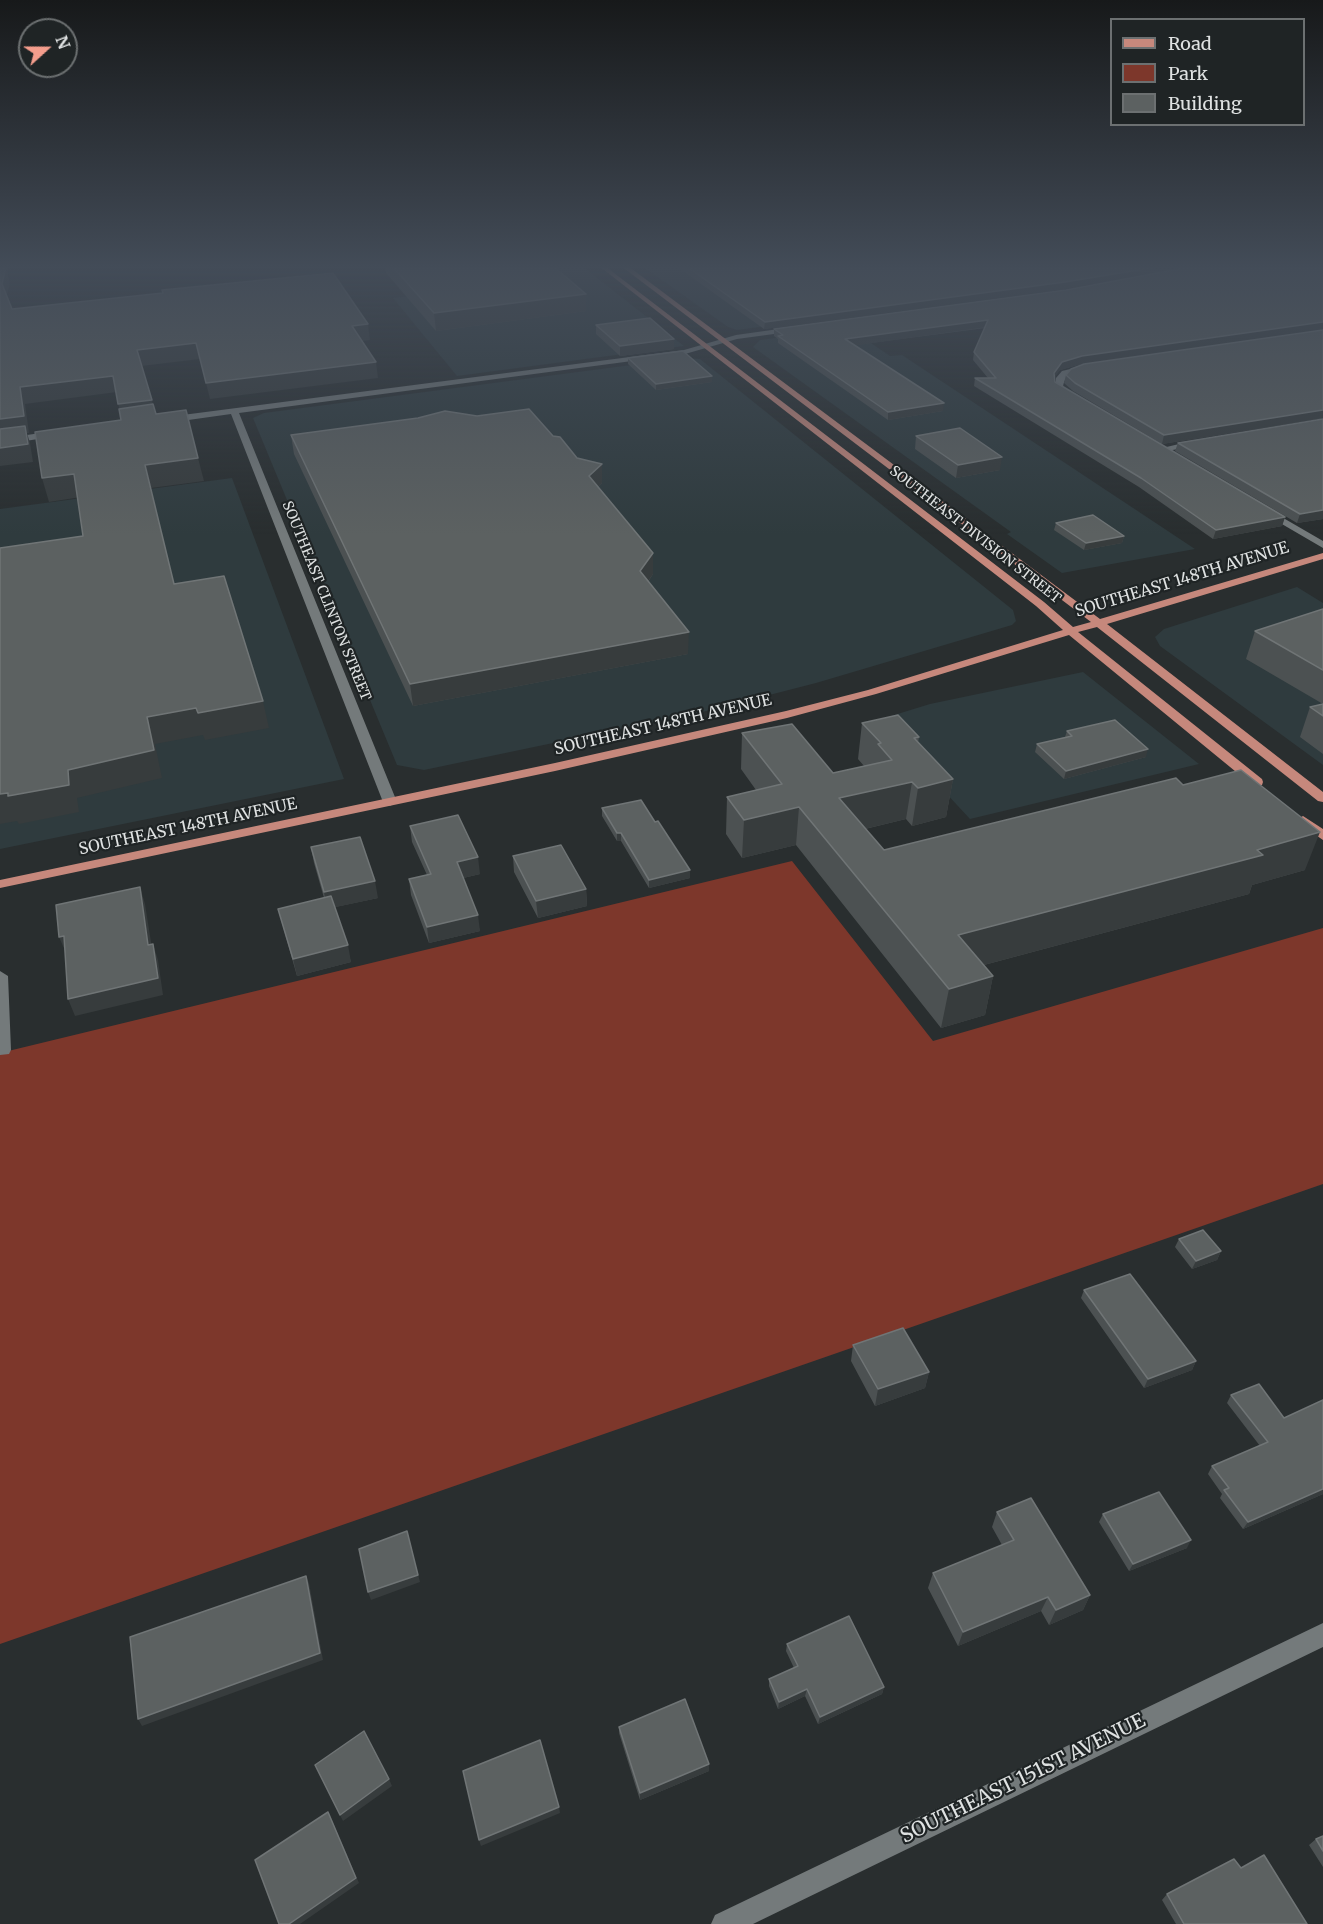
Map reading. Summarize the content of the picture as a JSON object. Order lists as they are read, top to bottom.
{
  "streets": {
    "main road": ["SOUTHEAST DIVISION STREET", "SOUTHEAST 148TH AVENUE"],
    "street": ["SOUTHEAST CLINTON STREET", "SOUTHEAST 151ST AVENUE"]
  },
  "crossings": [
    ["SOUTHEAST DIVISION STREET", "SOUTHEAST 148TH AVENUE"],
    ["SOUTHEAST 148TH AVENUE", "SOUTHEAST CLINTON STREET"]
  ],
  "legend": ["Road", "Park", "Building"],
  "north": "right"
}
